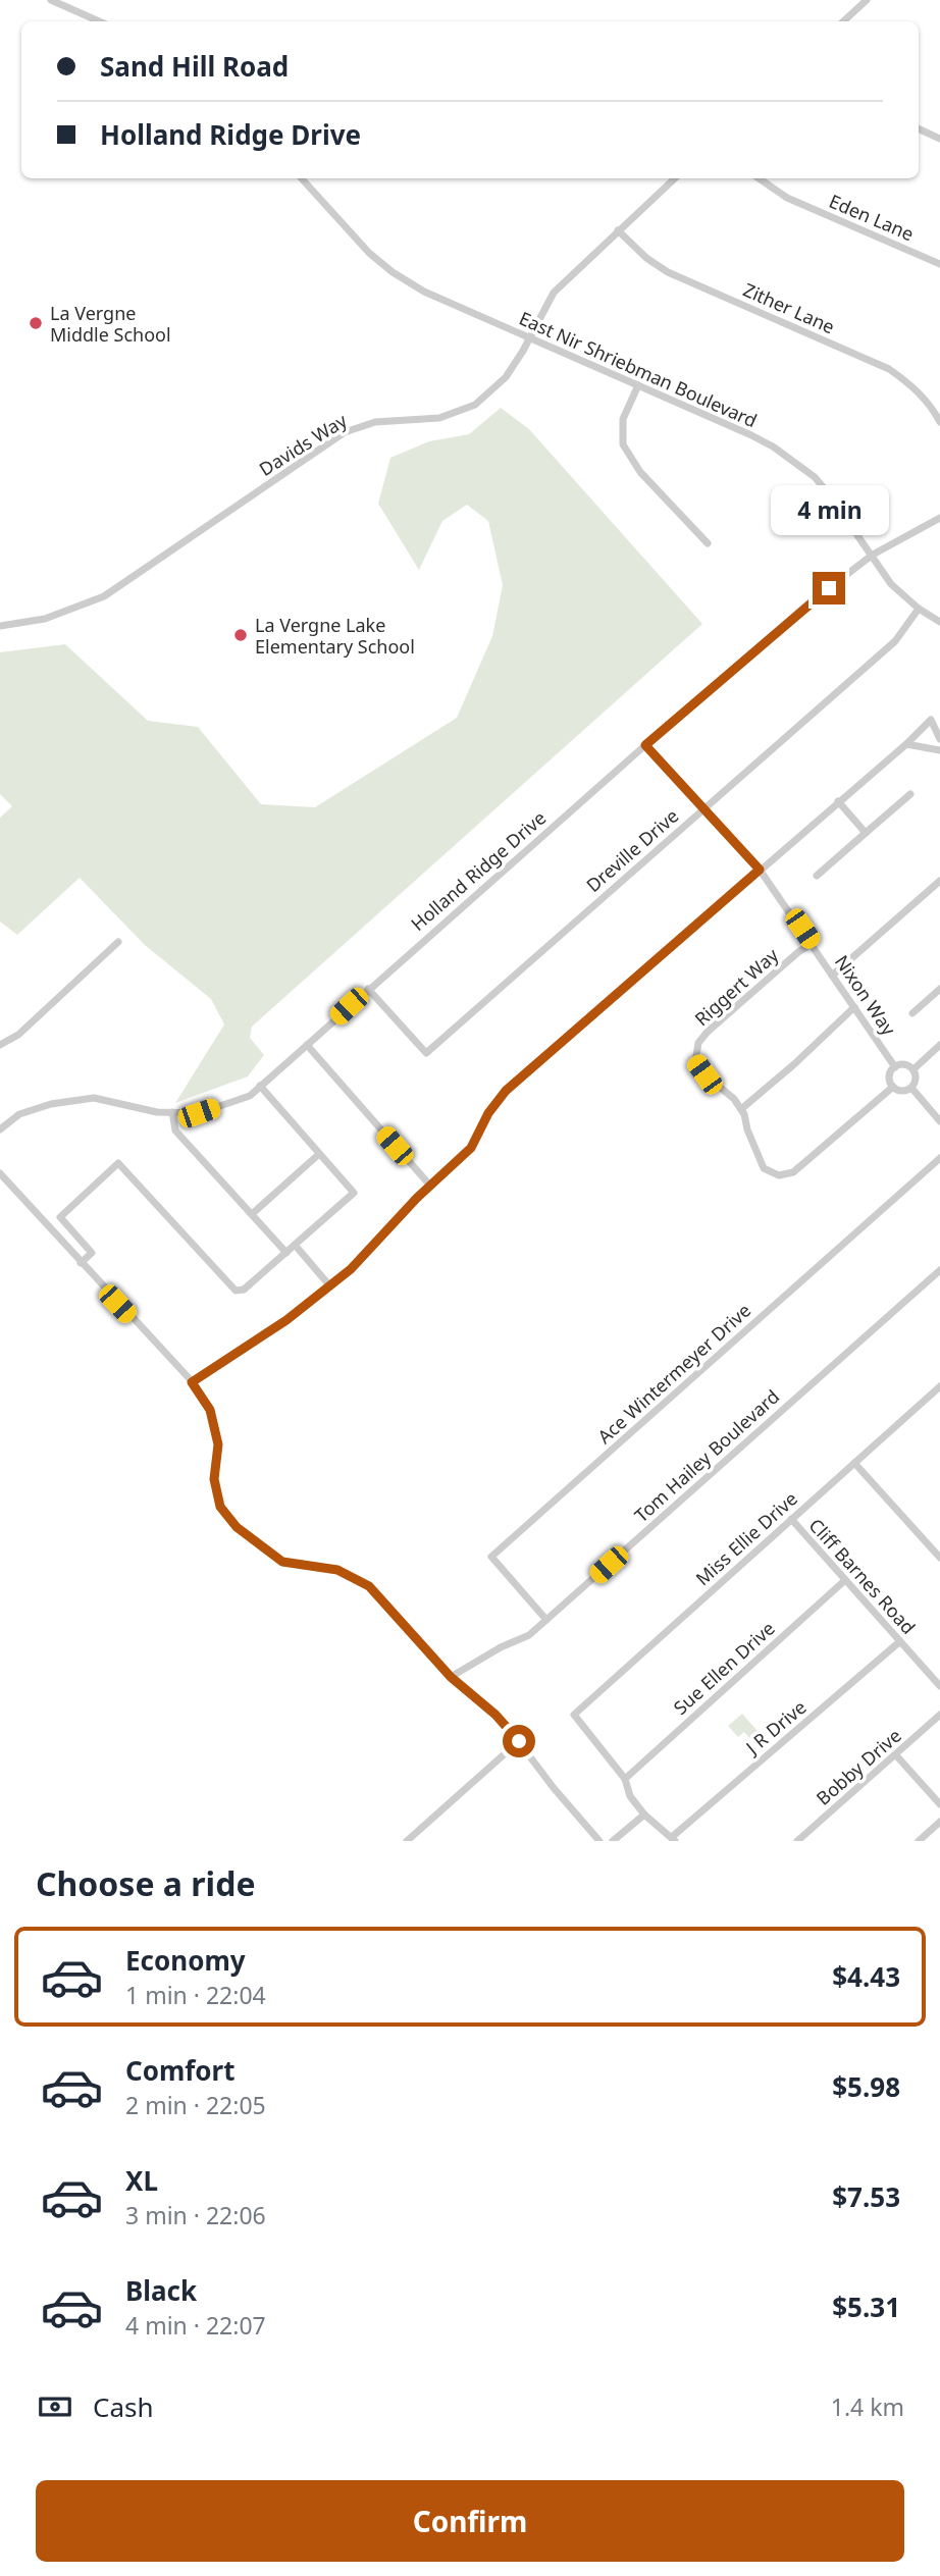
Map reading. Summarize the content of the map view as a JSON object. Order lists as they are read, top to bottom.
{
  "streets": {
    "street": [
      "Eden Lane",
      "Zither Lane",
      "East Nir Shriebman Boulevard",
      "Davids Way",
      "Dreville Drive",
      "Holland Ridge Drive",
      "Riggert Way",
      "Nixon Way",
      "Ace Wintermeyer Drive",
      "Tom Hailey Boulevard",
      "Miss Ellie Drive",
      "Cliff Barnes Road",
      "Sue Ellen Drive",
      "J R Drive",
      "Bobby Drive"
    ]
  },
  "crossings": [
    ["Zither Lane", "Davids Way"],
    ["East Nir Shriebman Boulevard", "Davids Way"],
    ["East Nir Shriebman Boulevard", "Dreville Drive"],
    ["East Nir Shriebman Boulevard", "Holland Ridge Drive"],
    ["Dreville Drive", "Holland Ridge Drive"],
    ["Dreville Drive", "Nixon Way"],
    ["Holland Ridge Drive", "Nixon Way"],
    ["Riggert Way", "Nixon Way"],
    ["Ace Wintermeyer Drive", "Tom Hailey Boulevard"],
    ["Miss Ellie Drive", "Cliff Barnes Road"],
    ["Miss Ellie Drive", "Sue Ellen Drive"],
    ["Cliff Barnes Road", "Sue Ellen Drive"],
    ["Cliff Barnes Road", "J R Drive"]
  ],
  "places": ["La Vergne Middle School", "La Vergne Lake Elementary School"],
  "page": {
    "banner": ["Sand Hill Road", "Holland Ridge Drive"],
    "bubble": "4 min",
    "heading": "Choose a ride",
    "list": [
      {
        "name": "Economy",
        "note": "1 min · 22:04",
        "value": "$4.43"
      },
      {
        "name": "Comfort",
        "note": "2 min · 22:05",
        "value": "$5.98"
      },
      {
        "name": "XL",
        "note": "3 min · 22:06",
        "value": "$7.53"
      },
      {
        "name": "Black",
        "note": "4 min · 22:07",
        "value": "$5.31"
      }
    ],
    "pay": ["Cash", "1.4 km"],
    "buttons": "Confirm"
  }
}
